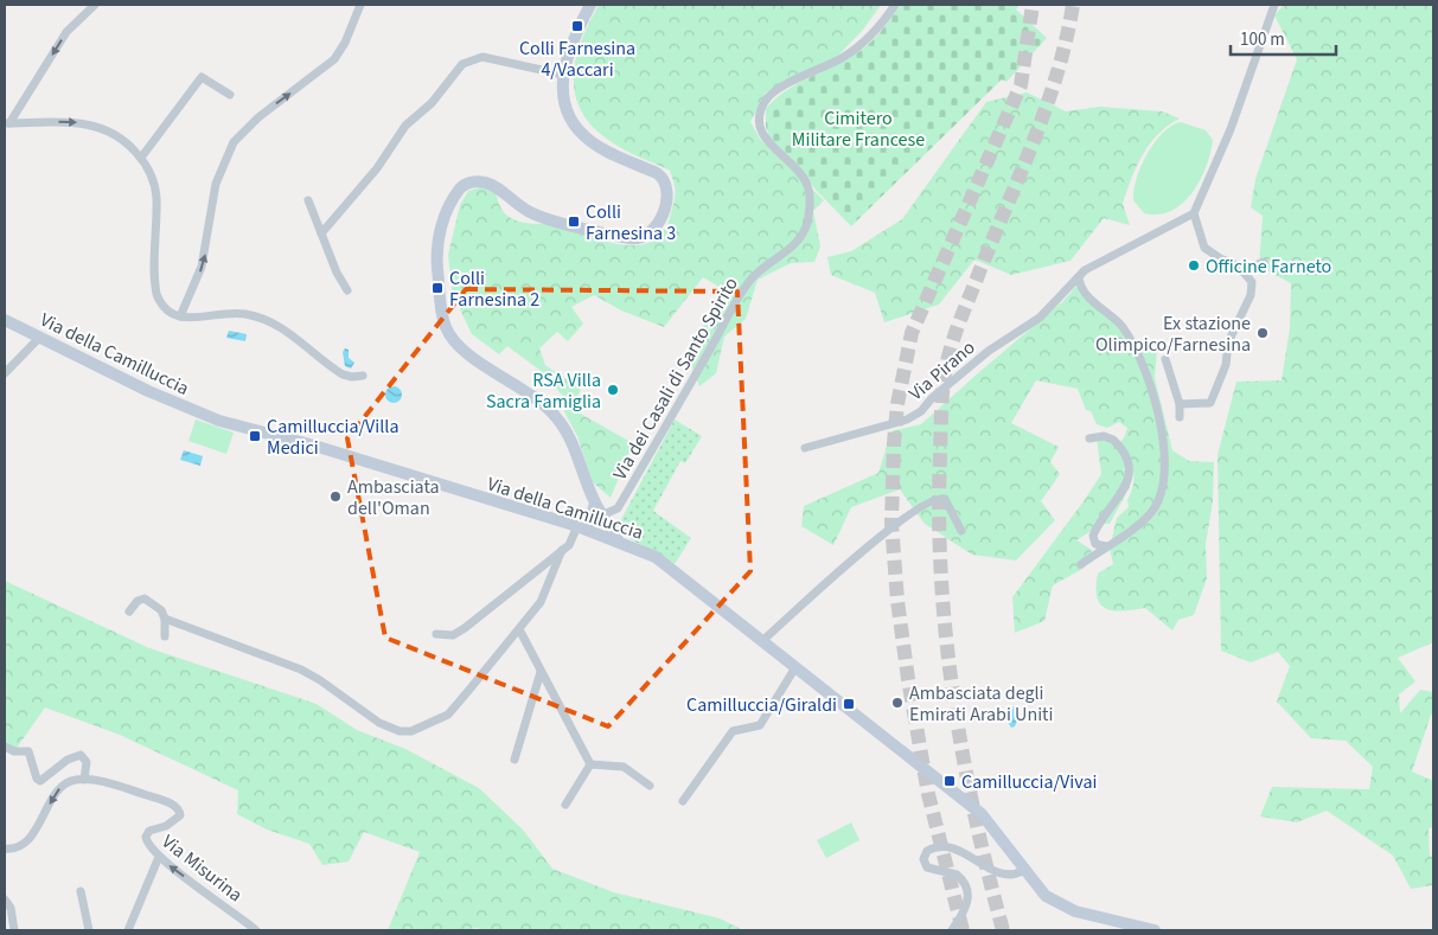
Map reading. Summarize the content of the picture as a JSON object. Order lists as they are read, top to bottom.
{
  "streets": {
    "main road": ["Via della Camilluccia"],
    "street": ["Via Pirano", "Via dei Casali di Santo Spirito", "Via Misurina"]
  },
  "one_way": ["Via Misurina"],
  "parks": ["Cimitero Militare Francese"],
  "places": {
    "transit": [
      "Colli Farnesina 4/Vaccari",
      "Colli Farnesina 3",
      "Colli Farnesina 2",
      "Camilluccia/Villa Medici",
      "Camilluccia/Giraldi",
      "Camilluccia/Vivai"
    ],
    "other": [
      "Officine Farneto",
      "Ex stazione Olimpico/Farnesina",
      "RSA Villa Sacra Famiglia",
      "Ambasciata dell'Oman",
      "Ambasciata degli Emirati Arabi Uniti"
    ]
  },
  "scale_bar": "100 m"
}
